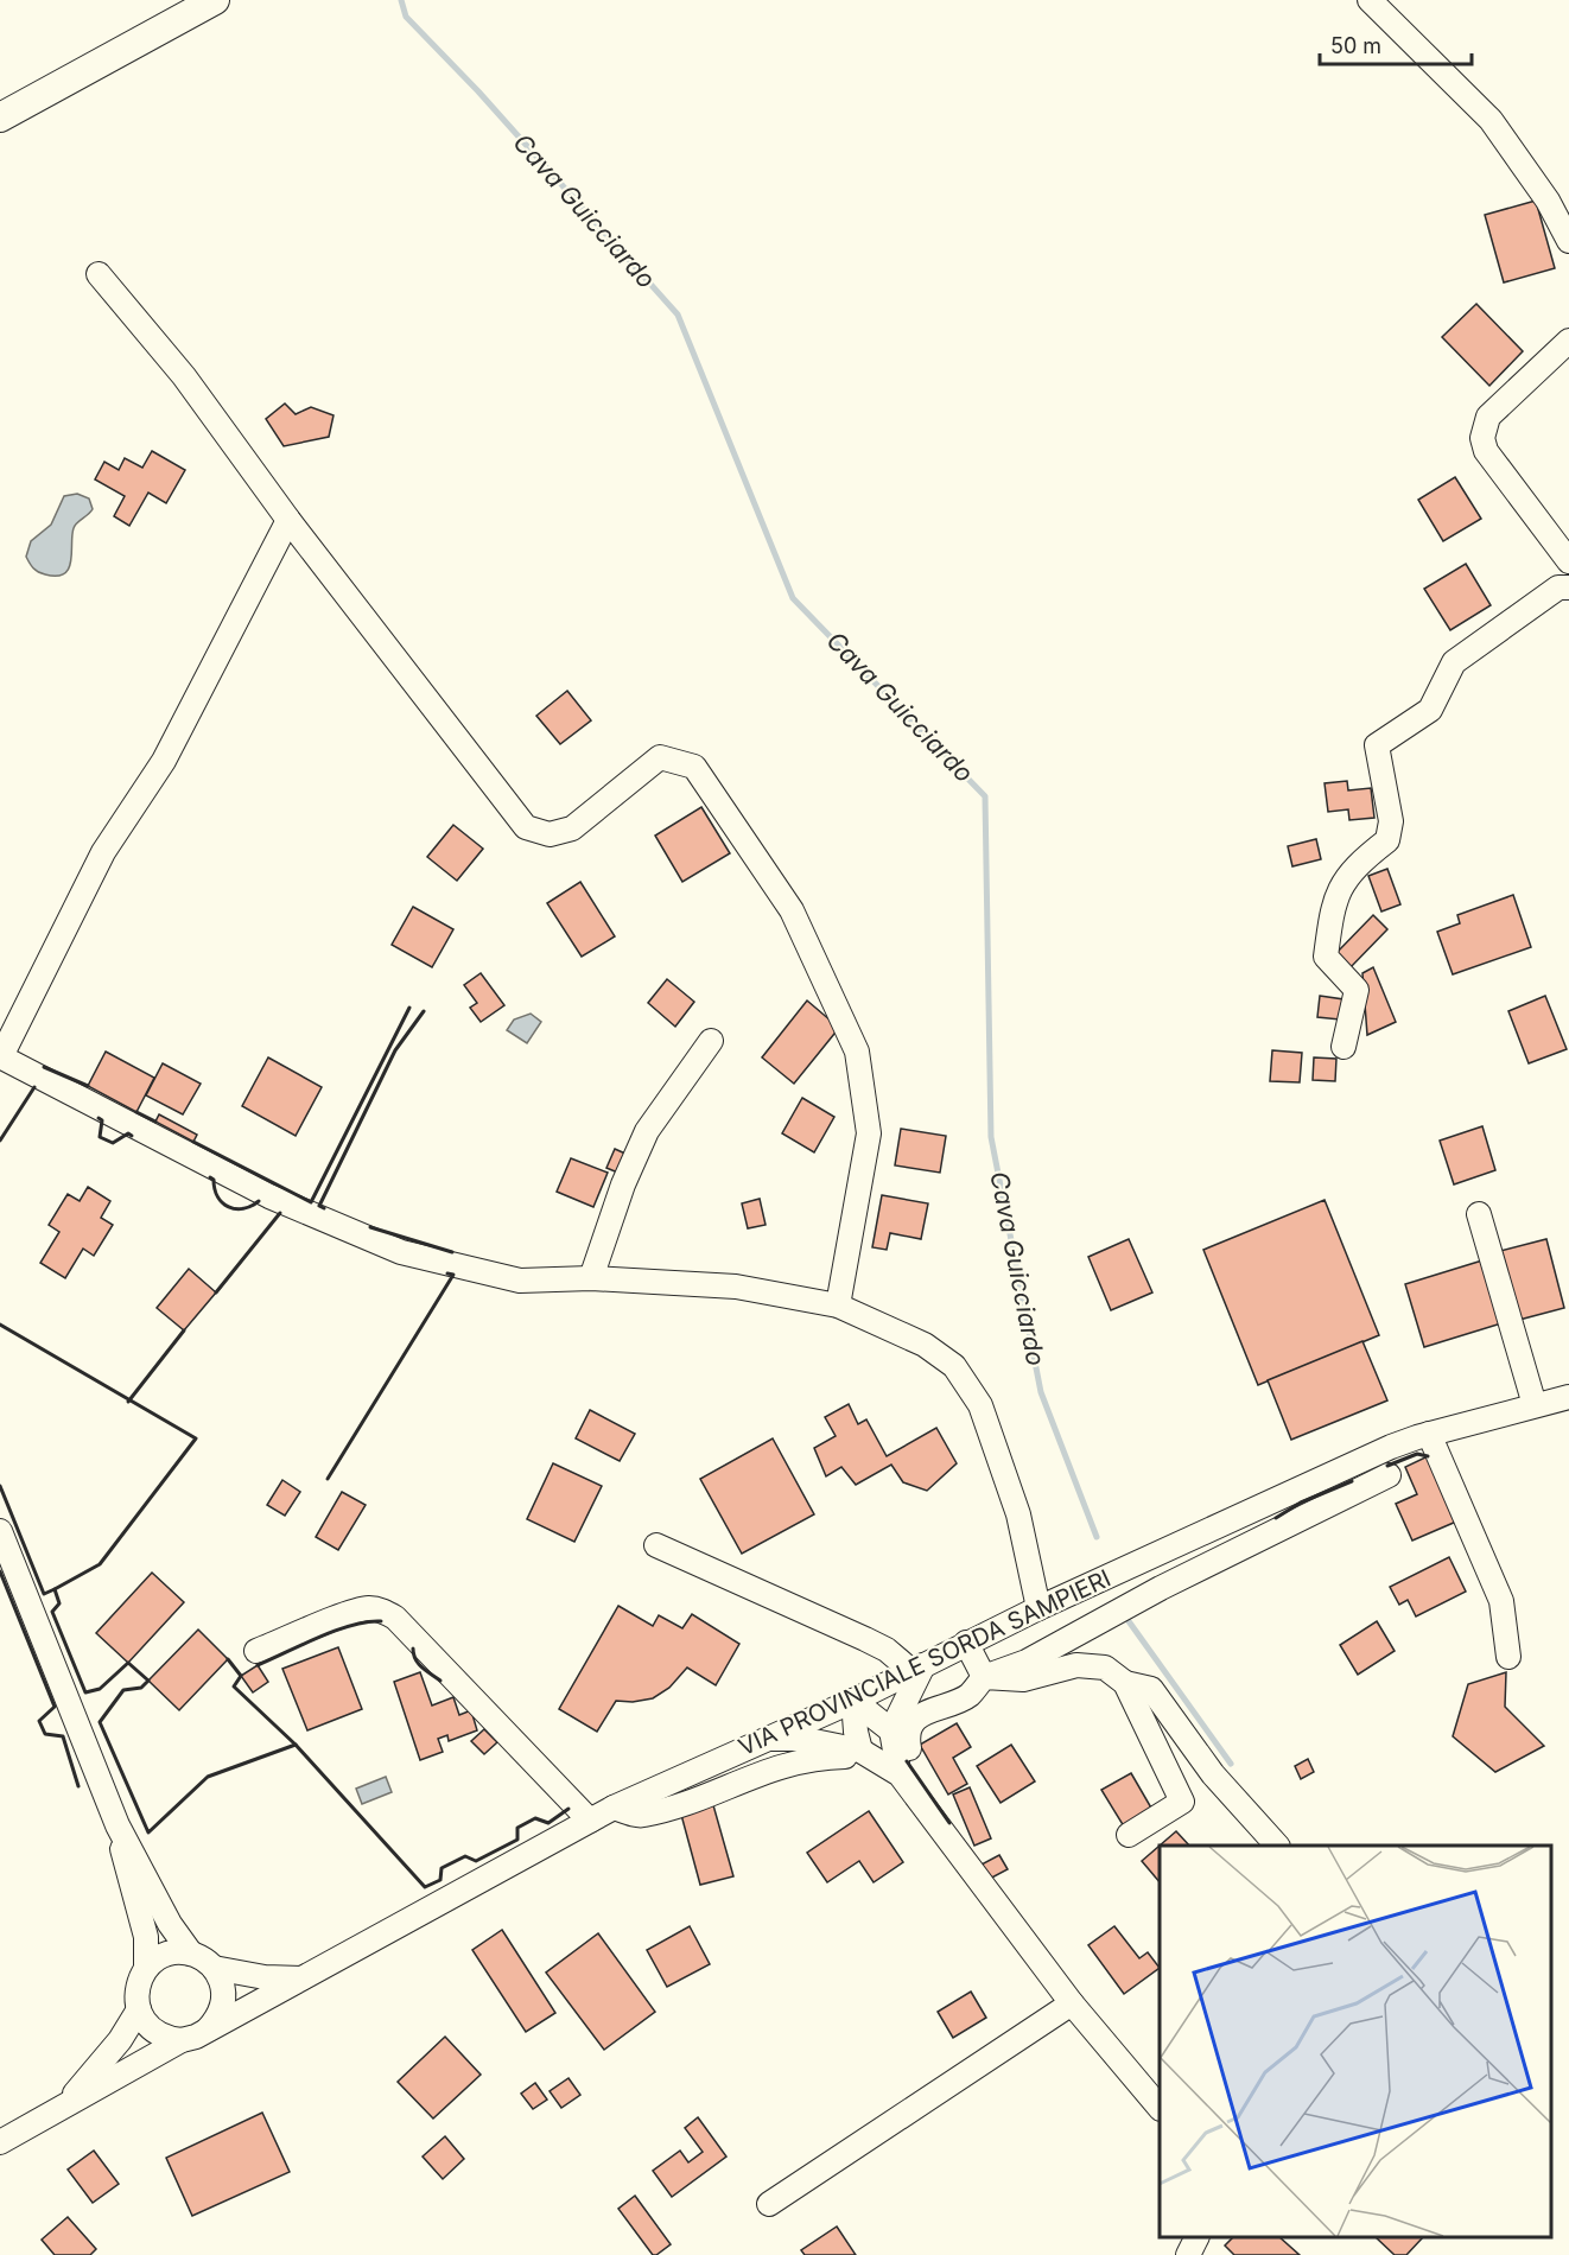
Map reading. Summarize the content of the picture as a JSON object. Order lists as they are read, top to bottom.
{
  "streets": {
    "street": ["VIA PROVINCIALE SORDA SAMPIERI"]
  },
  "water": ["Cava Guicciardo"],
  "scale_bar": "50 m"
}
